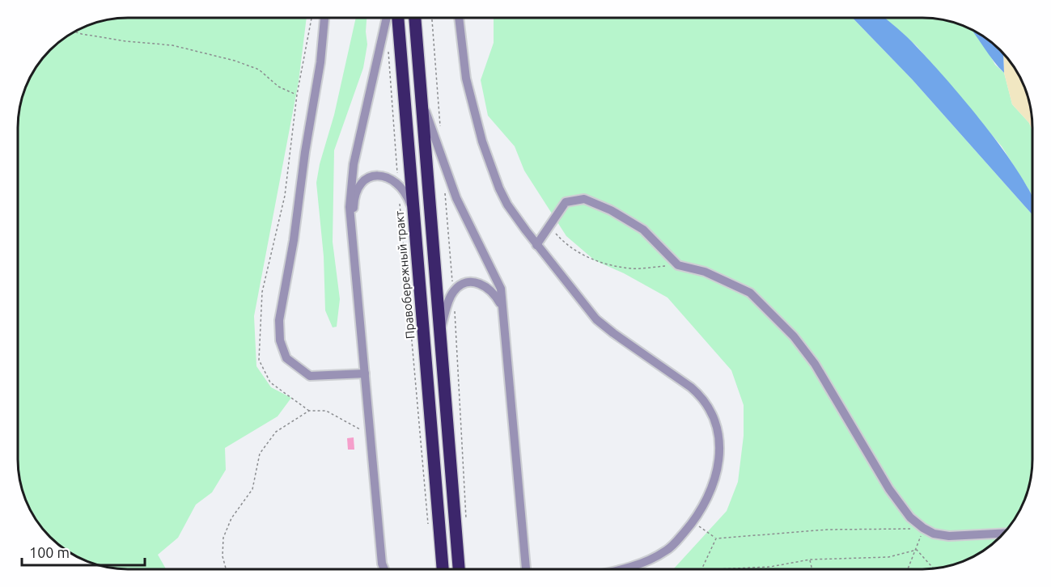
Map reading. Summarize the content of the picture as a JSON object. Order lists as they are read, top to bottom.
{
  "streets": {
    "highway": ["Правобережный тракт"]
  },
  "scale_bar": "100 m"
}
